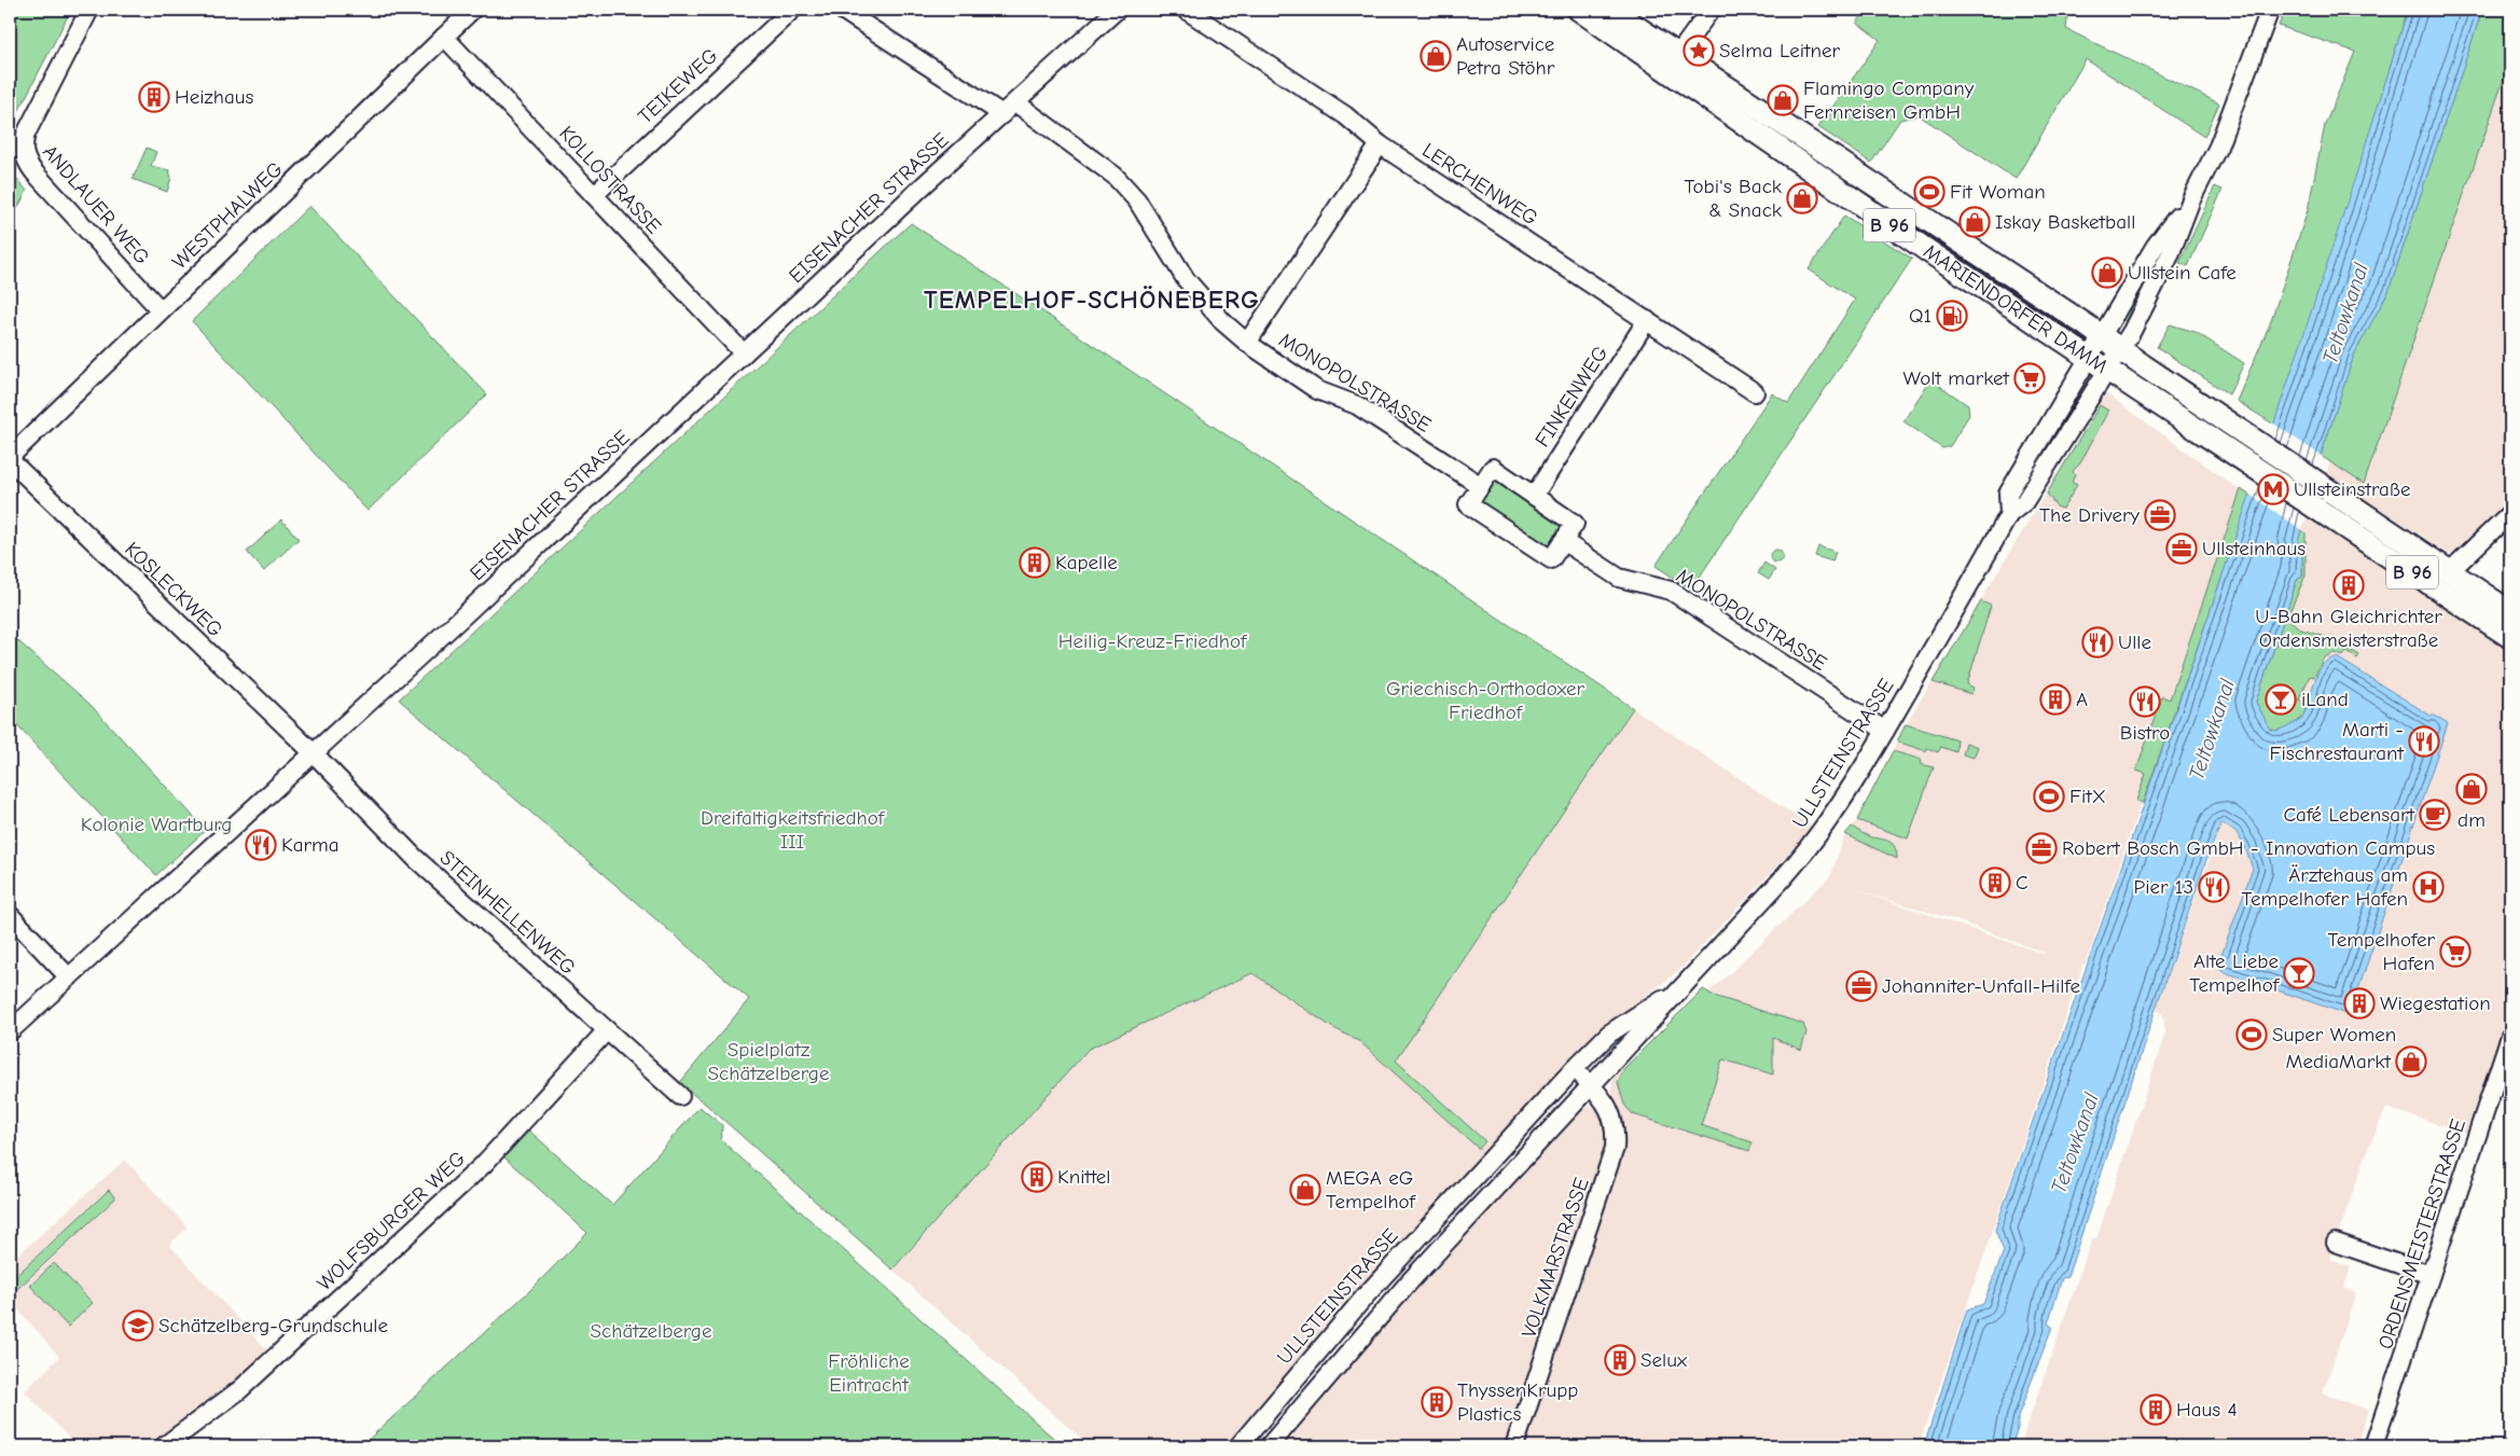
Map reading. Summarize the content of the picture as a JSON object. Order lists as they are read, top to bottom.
{
  "streets": {
    "main road": ["B 96", "MARIENDORFER DAMM"],
    "street": [
      "TEIKEWEG",
      "KOLLOSTRASSE",
      "LERCHENWEG",
      "ANDLAUER WEG",
      "EISENACHER STRASSE",
      "WESTPHALWEG",
      "MONOPOLSTRASSE",
      "FINKENWEG",
      "KOSLECKWEG",
      "ULLSTEINSTRASSE",
      "STEINHELLENWEG",
      "WOLFSBURGER WEG",
      "ORDENSMEISTERSTRASSE",
      "VOLKMARSTRASSE"
    ]
  },
  "crossings": [
    ["TEIKEWEG", "KOLLOSTRASSE"],
    ["KOLLOSTRASSE", "EISENACHER STRASSE"],
    ["KOLLOSTRASSE", "WESTPHALWEG"],
    ["LERCHENWEG", "FINKENWEG"],
    ["ANDLAUER WEG", "WESTPHALWEG"],
    ["EISENACHER STRASSE", "MONOPOLSTRASSE"],
    ["EISENACHER STRASSE", "KOSLECKWEG"],
    ["EISENACHER STRASSE", "STEINHELLENWEG"],
    ["WESTPHALWEG", "KOSLECKWEG"],
    ["B 96", "MARIENDORFER DAMM"],
    ["MARIENDORFER DAMM", "ULLSTEINSTRASSE"],
    ["MONOPOLSTRASSE", "ULLSTEINSTRASSE"],
    ["KOSLECKWEG", "STEINHELLENWEG"],
    ["ULLSTEINSTRASSE", "VOLKMARSTRASSE"],
    ["STEINHELLENWEG", "WOLFSBURGER WEG"]
  ],
  "districts": ["TEMPELHOF-SCHÖNEBERG"],
  "water": ["Teltowkanal"],
  "parks": [
    "Heilig-Kreuz-Friedhof",
    "Griechisch-Orthodoxer Friedhof",
    "Dreifaltigkeitsfriedhof III",
    "Kolonie Wartburg",
    "Spielplatz Schätzelberge",
    "Schätzelberge",
    "Fröhliche Eintracht"
  ],
  "places": {
    "place": ["Selma Leitner"],
    "shop": [
      "Autoservice Petra Stöhr",
      "Flamingo Company Fernreisen GmbH",
      "Tobi's Back & Snack",
      "Iskay Basketball",
      "Ullstein Cafe",
      "dm",
      "MediaMarkt",
      "MEGA eG Tempelhof"
    ],
    "building": [
      "Heizhaus",
      "Kapelle",
      "U-Bahn Gleichrichter Ordensmeisterstraße",
      "A",
      "C",
      "Wiegestation",
      "Knittel",
      "Selux",
      "ThyssenKrupp Plastics",
      "Haus 4"
    ],
    "sports": ["Fit Woman", "FitX", "Super Women"],
    "fuel station": ["Q1"],
    "supermarket": ["Wolt market", "Tempelhofer Hafen"],
    "metro station": ["Ullsteinstraße"],
    "office": [
      "The Drivery",
      "Ullsteinhaus",
      "Robert Bosch GmbH - Innovation Campus",
      "Johanniter-Unfall-Hilfe"
    ],
    "restaurant": [
      "Ulle",
      "Bistro",
      "Marti - Fischrestaurant",
      "Karma",
      "Pier 13"
    ],
    "bar": ["iLand", "Alte Liebe Tempelhof"],
    "cafe": ["Café Lebensart"],
    "hospital": ["Ärztehaus am Tempelhofer Hafen"],
    "school or university": ["Schätzelberg-Grundschule"]
  }
}
